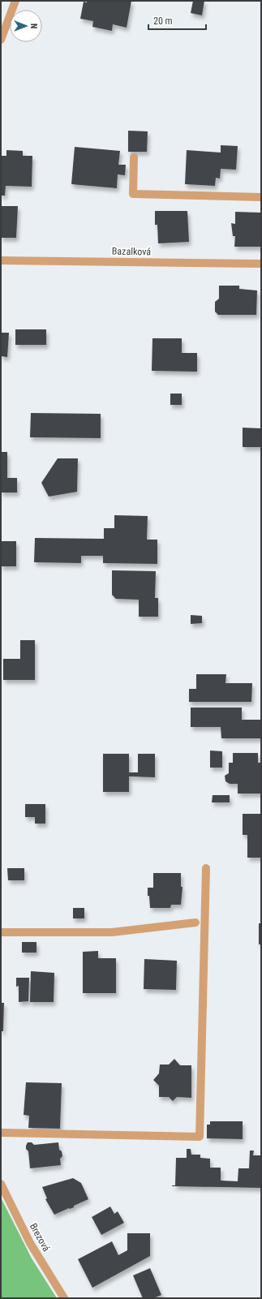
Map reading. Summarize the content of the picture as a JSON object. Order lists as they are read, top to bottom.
{
  "streets": {
    "street": ["Bazalková", "Brezová"]
  },
  "scale_bar": "20 m",
  "north": "right"
}
